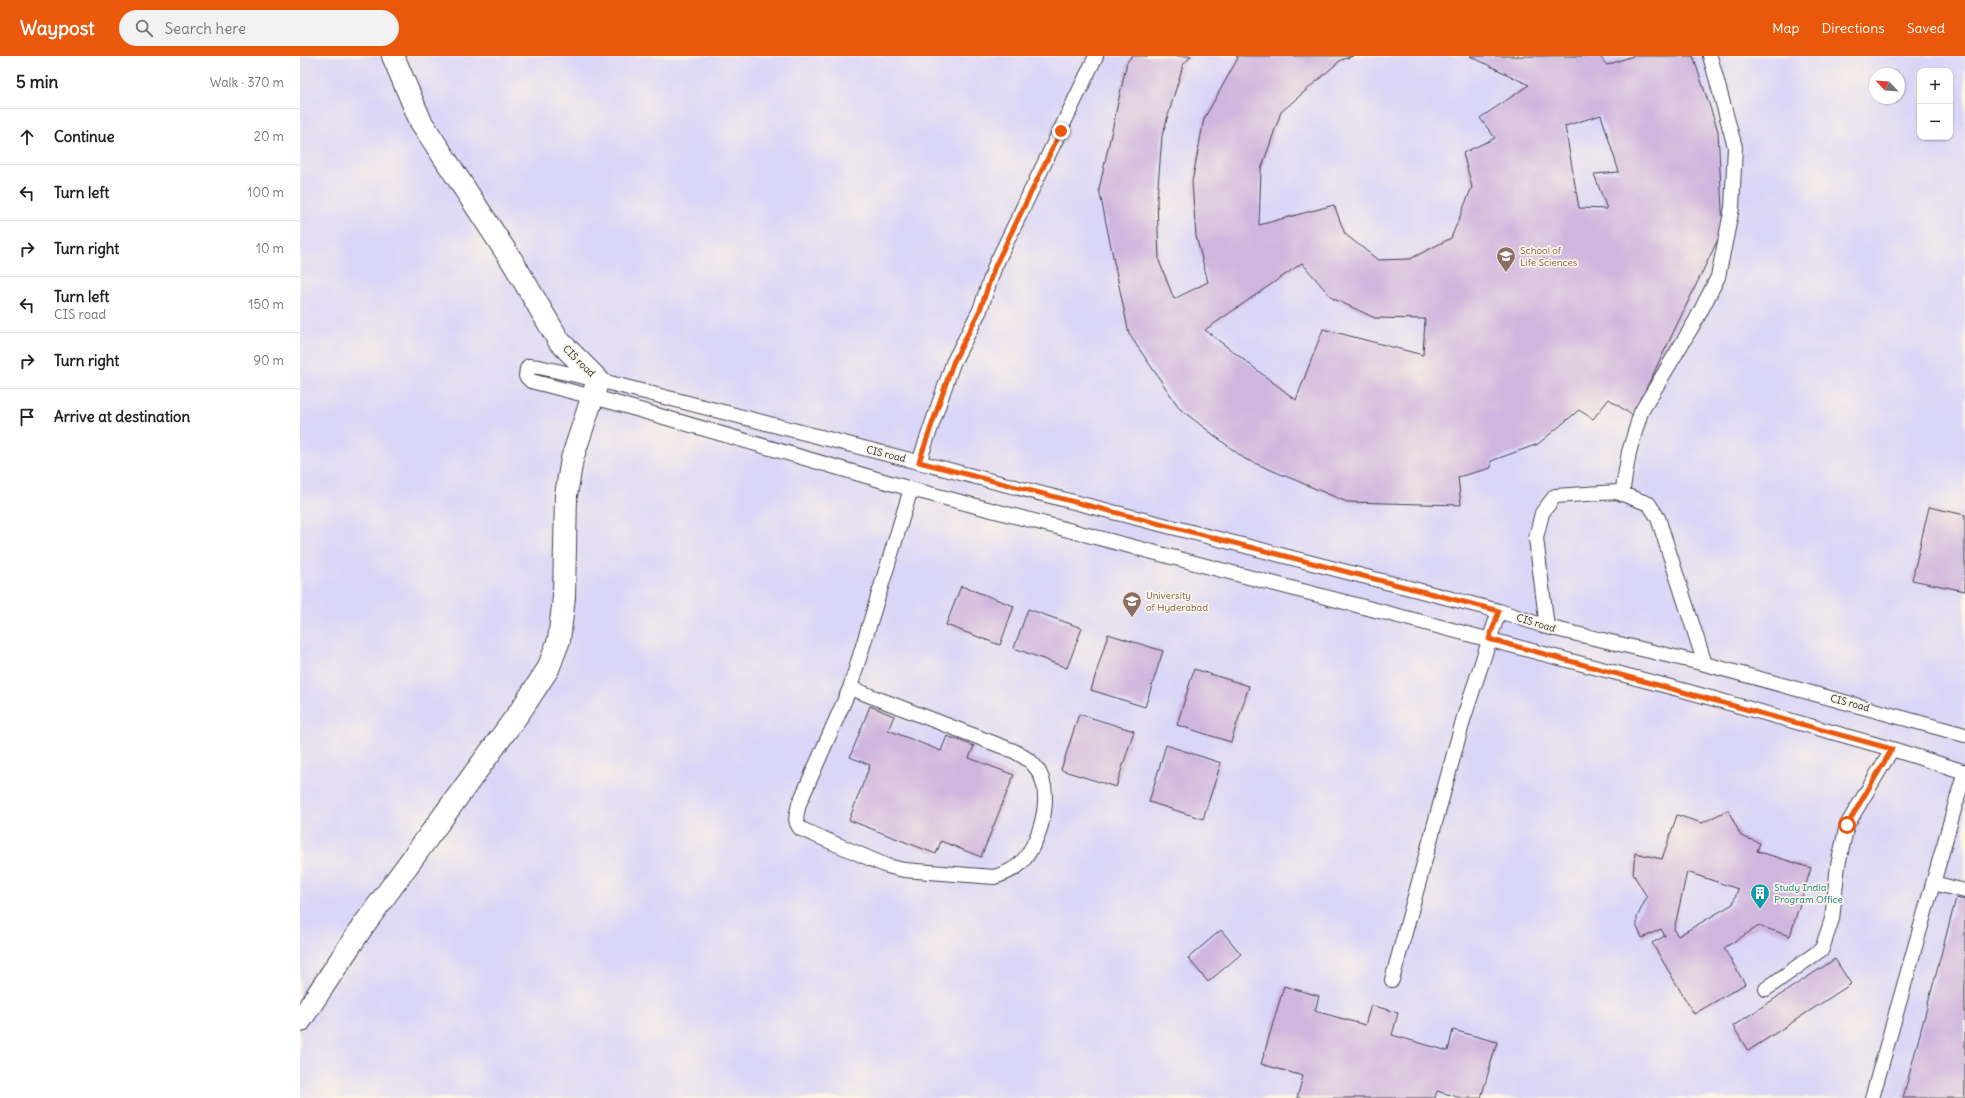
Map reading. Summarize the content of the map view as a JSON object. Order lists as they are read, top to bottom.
{
  "streets": {
    "street": ["CIS road"]
  },
  "places": {
    "school or university": ["School of Life Sciences", "University of Hyderabad"],
    "building": ["Study India Program Office"]
  },
  "north": "top left",
  "page": {
    "header": "Waypost",
    "search": "Search here",
    "nav": ["Map", "Directions", "Saved"],
    "heading": ["5 min", "Walk · 370 m"],
    "map_buttons": ["+", "−"],
    "list": [
      ["Continue", "20 m"],
      ["Turn left", "100 m"],
      ["Turn right", "10 m"],
      ["Turn left", "CIS road", "150 m"],
      ["Turn right", "90 m"],
      "Arrive at destination"
    ]
  }
}
